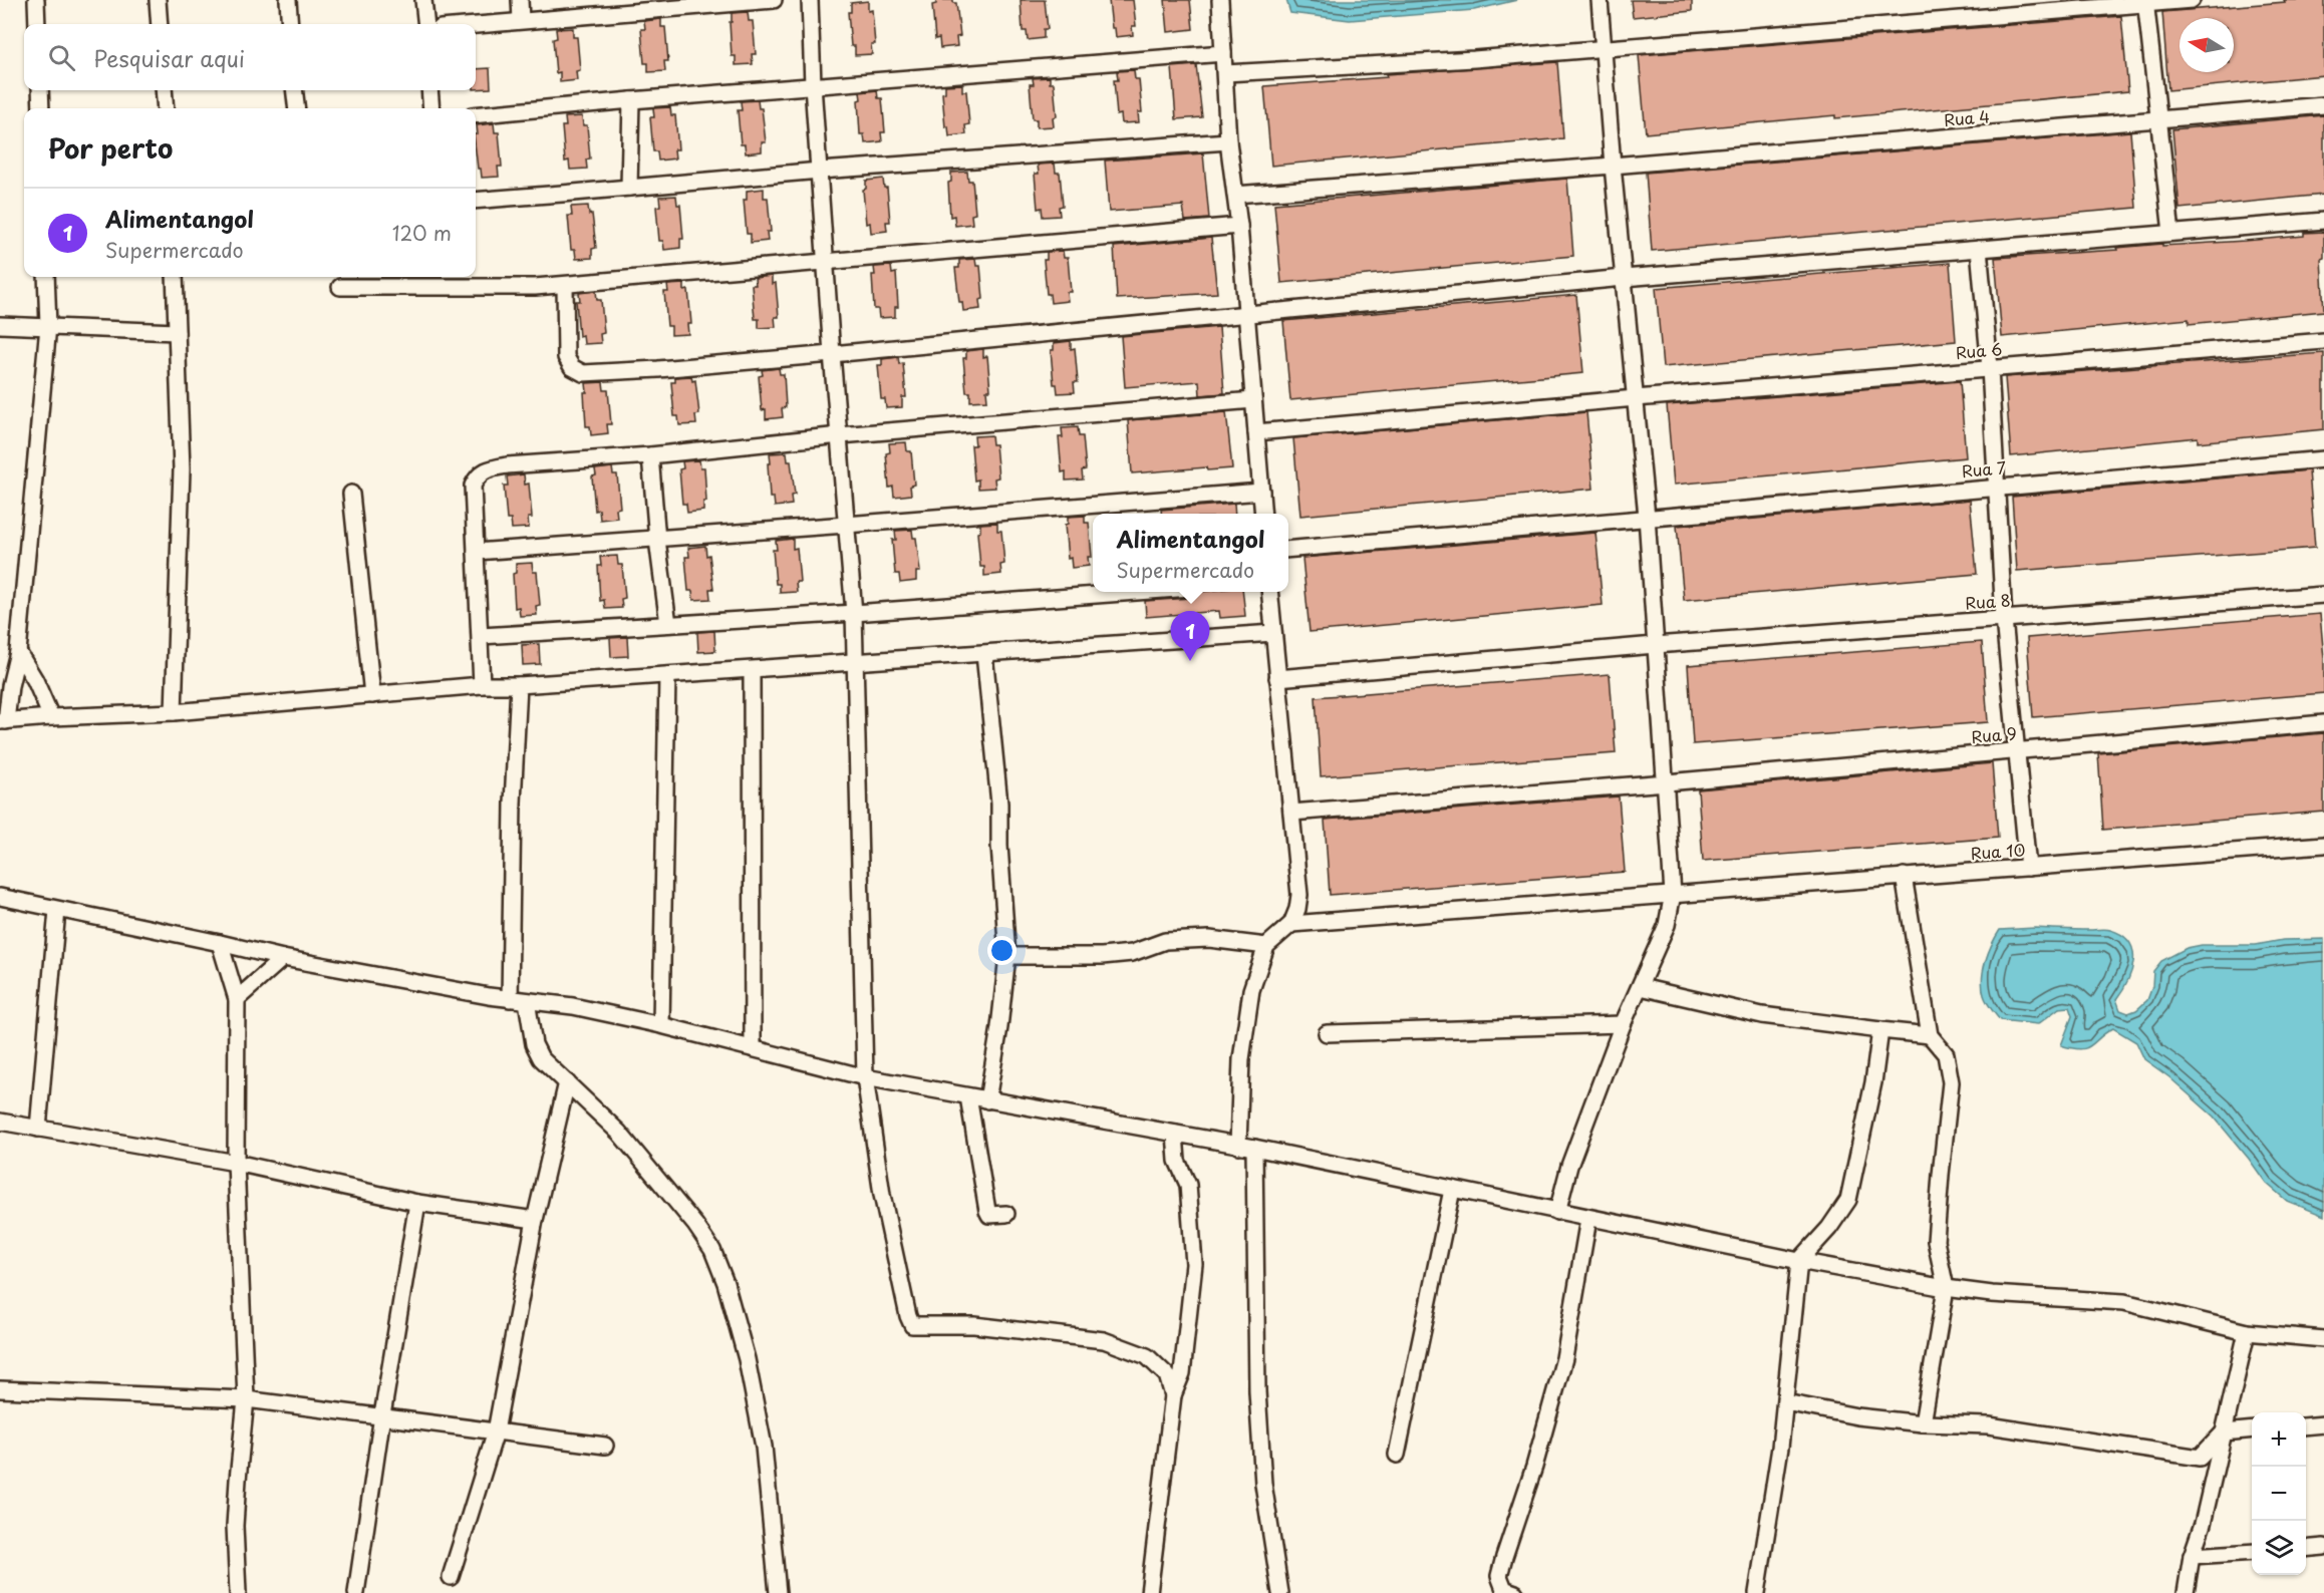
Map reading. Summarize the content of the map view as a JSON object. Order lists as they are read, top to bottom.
{
  "streets": {
    "street": [
      "Rua 4",
      "Rua 6",
      "Rua 7",
      "Rua 8",
      "Rua 9",
      "Rua 10"
    ]
  },
  "north": "left",
  "page": {
    "search": "Pesquisar aqui",
    "heading": "Por perto",
    "list": [
      {
        "mark": "1",
        "name": "Alimentangol",
        "note": "Supermercado",
        "value": "120 m"
      }
    ],
    "popup": ["Alimentangol", "Supermercado"],
    "pins": "1",
    "map_buttons": ["+", "−"]
  }
}
